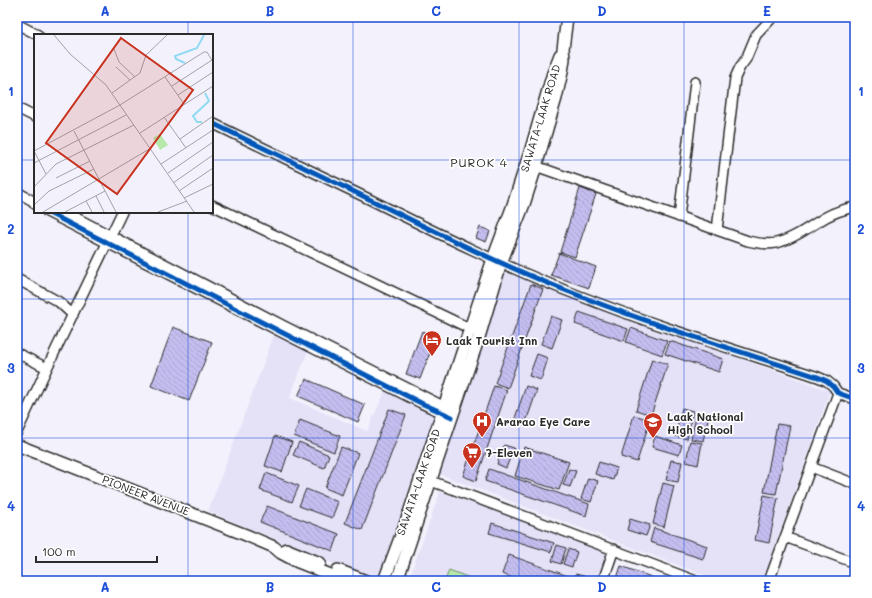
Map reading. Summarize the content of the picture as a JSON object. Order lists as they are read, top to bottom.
{
  "streets": {
    "main road": ["SAWATA-LAAK ROAD", "PIONEER AVENUE"]
  },
  "districts": ["PUROK 4"],
  "places": {
    "hotel": ["Laak Tourist Inn"],
    "hospital": ["Ararao Eye Care"],
    "school or university": ["Laak National High School"],
    "supermarket": ["7-Eleven"]
  },
  "scale_bar": "100 m",
  "grid": {
    "columns": [
      "A",
      "B",
      "C",
      "D",
      "E"
    ],
    "rows": [
      "1",
      "2",
      "3",
      "4"
    ]
  }
}
